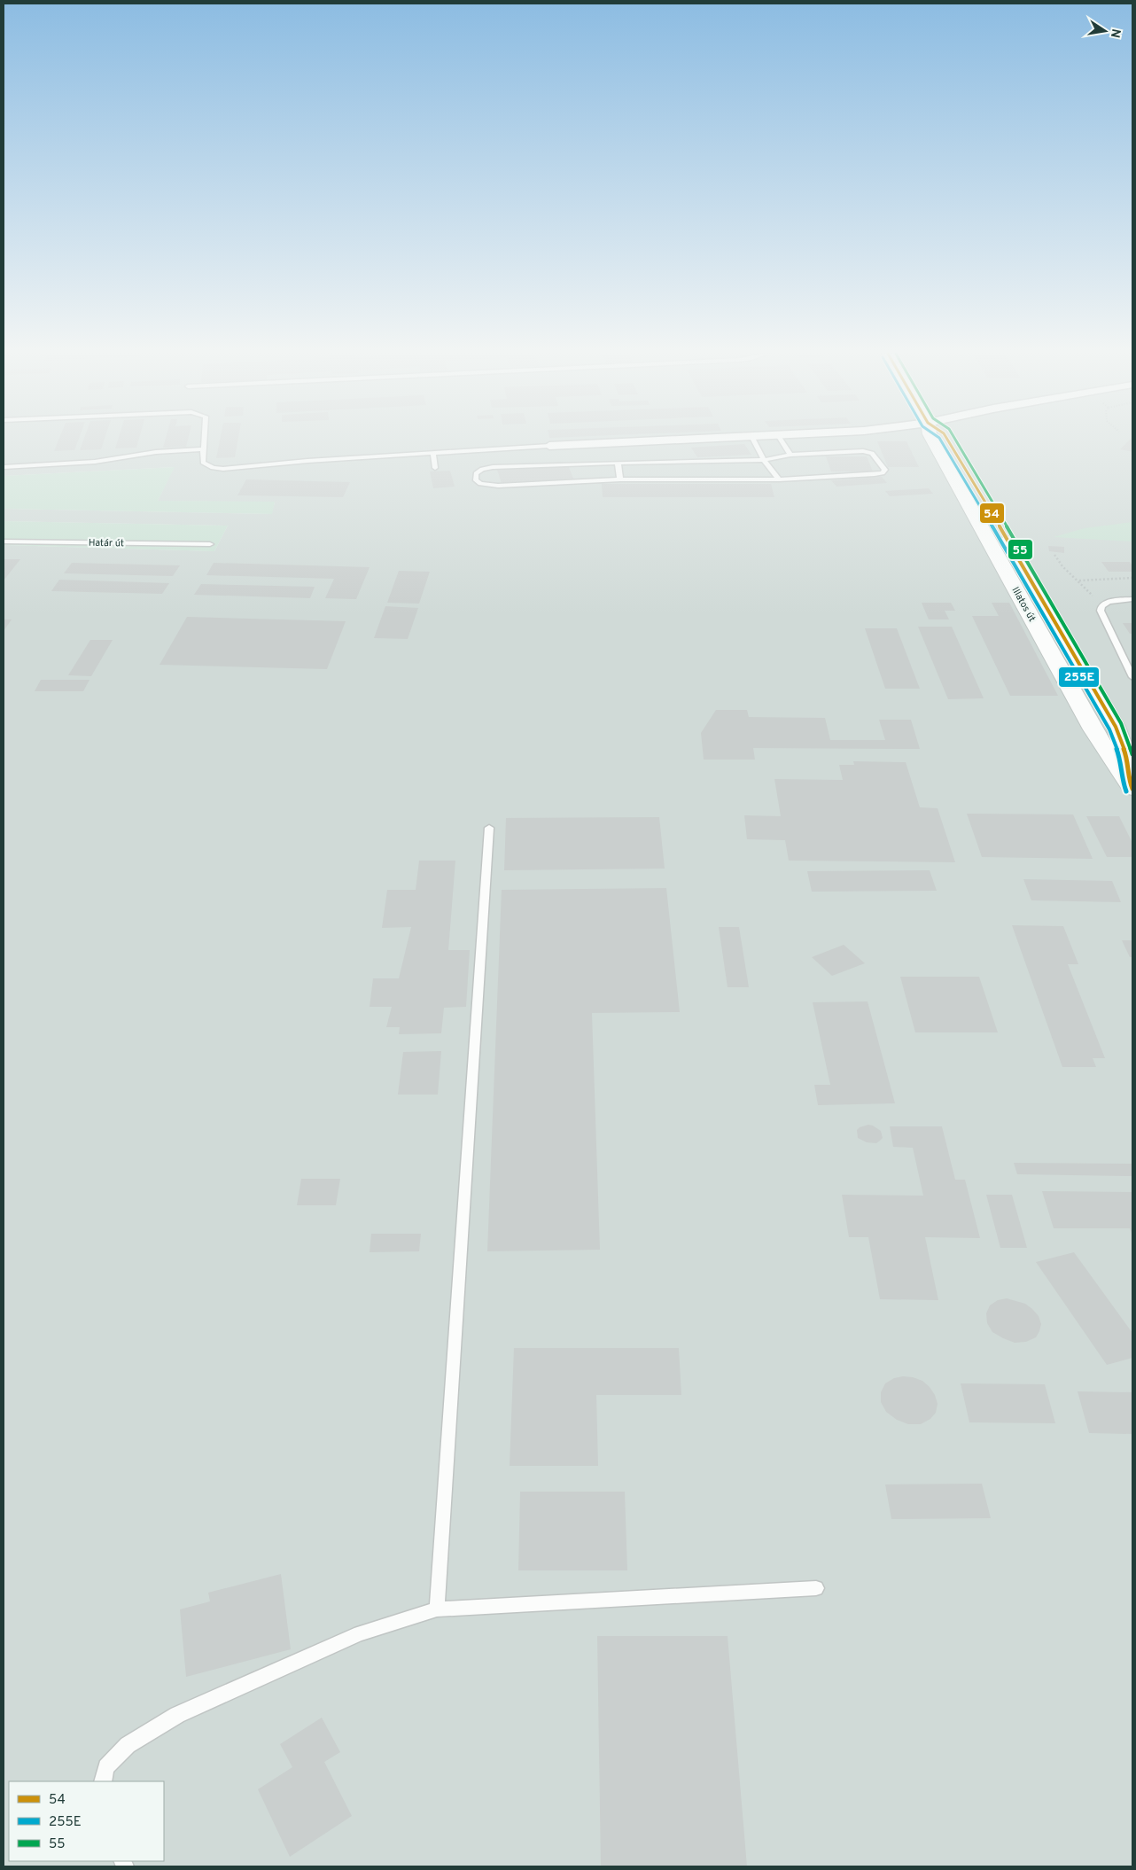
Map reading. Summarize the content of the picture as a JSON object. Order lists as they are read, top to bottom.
{
  "streets": {
    "street": ["Illatos út"],
    "lane": ["Határ út"]
  },
  "lines": ["transit line 54", "transit line 255E", "transit line 55"],
  "legend": ["54", "255E", "55"],
  "north": "right"
}
